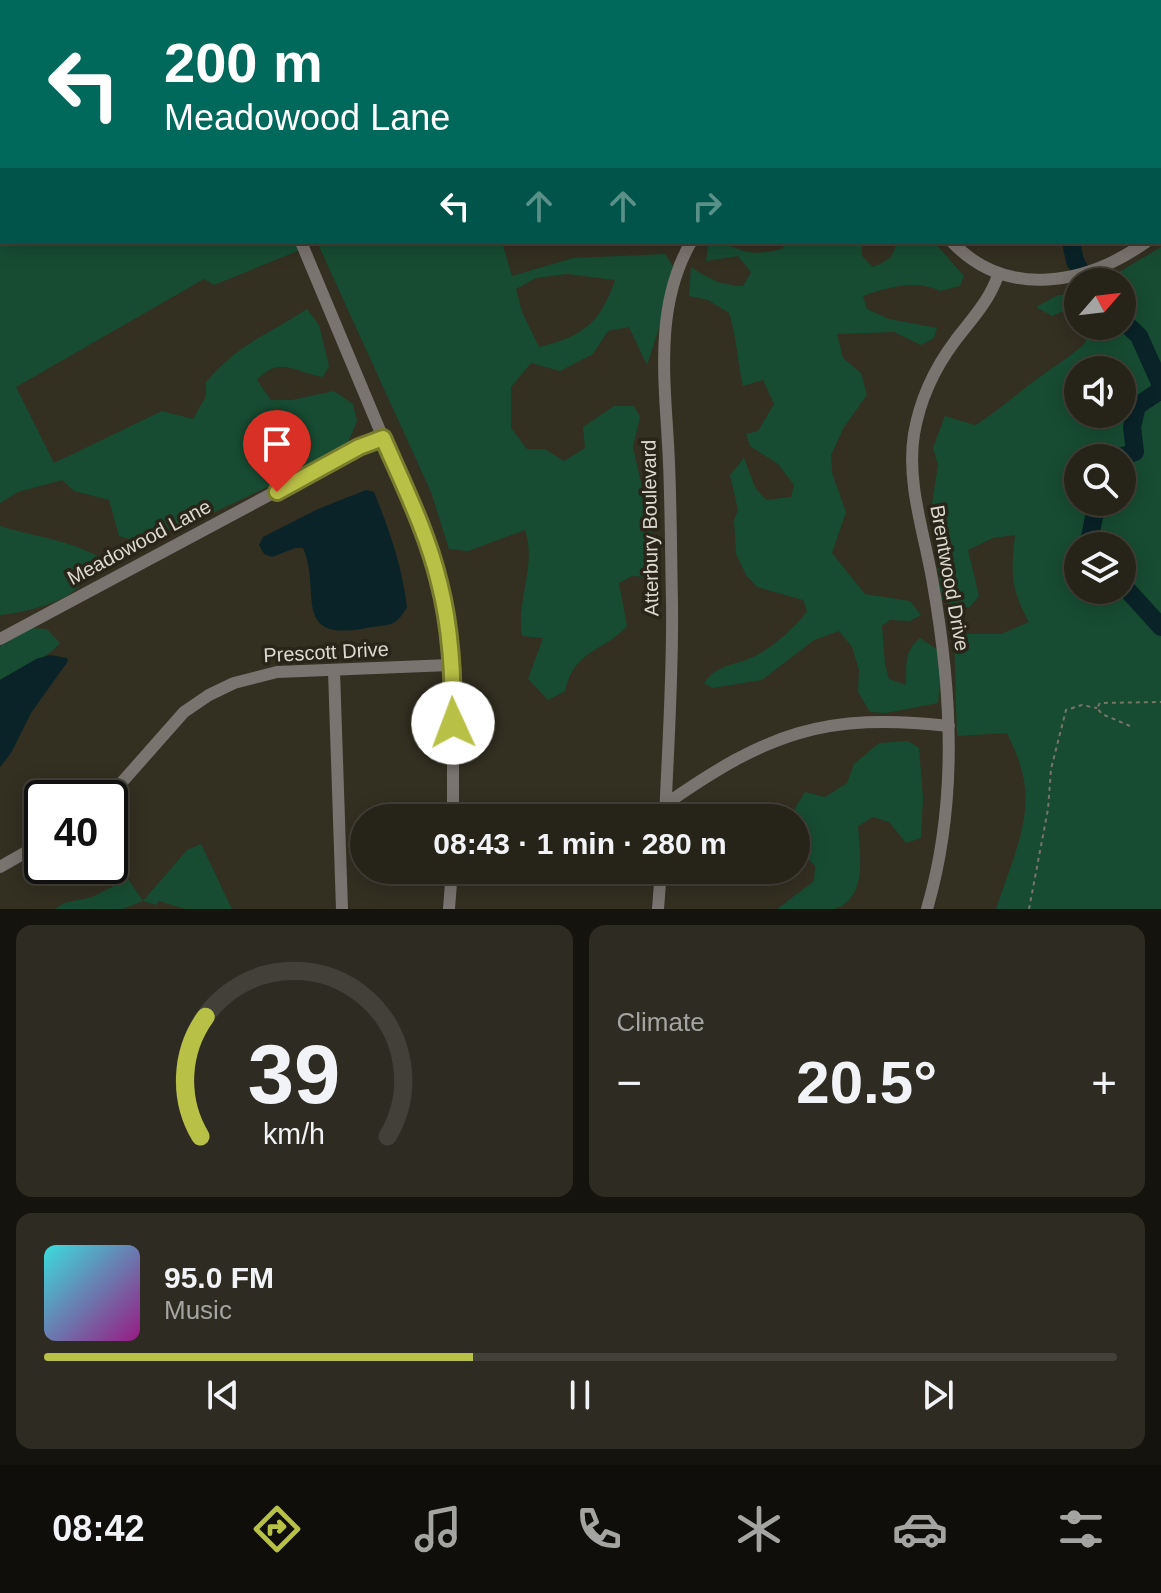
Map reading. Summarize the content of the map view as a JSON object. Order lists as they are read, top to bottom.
{
  "streets": {
    "street": [
      "Atterbury Boulevard",
      "Meadowood Lane",
      "Brentwood Drive",
      "Prescott Drive"
    ]
  },
  "north": "top right",
  "page": {
    "turn": ["200 m", "Meadowood Lane"],
    "limit": "40",
    "trip": "08:43 · 1 min · 280 m",
    "tile": "Climate",
    "heat": ["−", "20.5°", "+"],
    "song": ["95.0 FM", "Music"],
    "tabs": "08:42",
    "gauge": ["39", "km/h"]
  }
}
